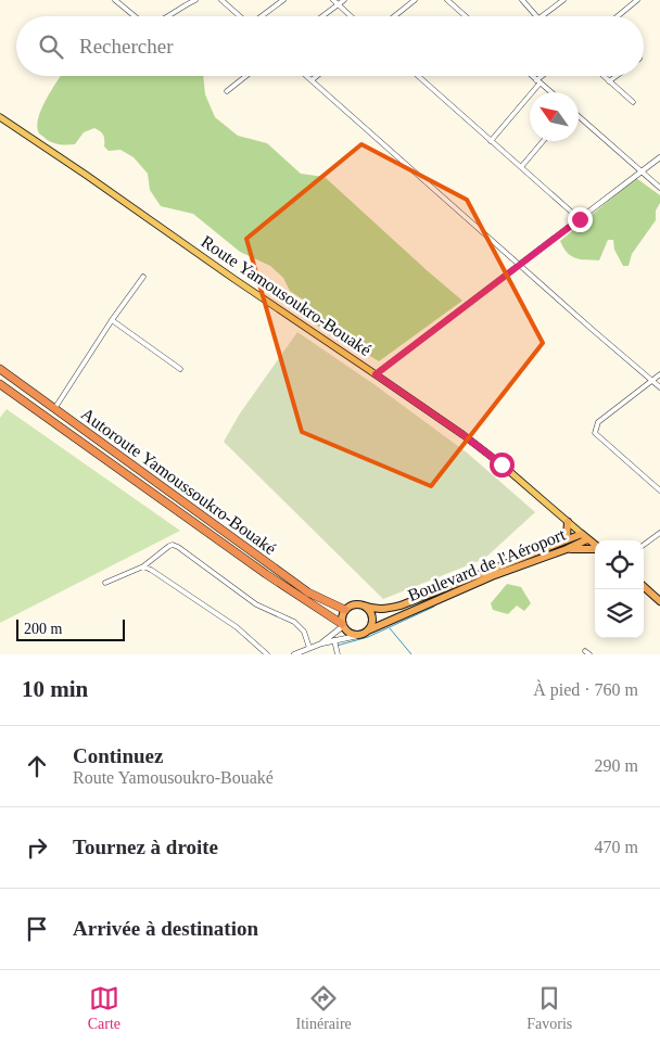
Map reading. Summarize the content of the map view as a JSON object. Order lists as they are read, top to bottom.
{
  "streets": {
    "highway": ["Route Yamousoukro-Bouaké", "Autoroute Yamoussoukro-Bouaké", "Boulevard de l'Aéroport"]
  },
  "crossings": [
    ["Route Yamousoukro-Bouaké", "Boulevard de l'Aéroport"],
    ["Autoroute Yamoussoukro-Bouaké", "Boulevard de l'Aéroport"]
  ],
  "scale_bar": "200 m",
  "north": "top left",
  "page": {
    "search": "Rechercher",
    "scale": "200 m",
    "heading": ["10 min", "À pied · 760 m"],
    "list": [
      ["Continuez", "Route Yamousoukro-Bouaké", "290 m"],
      ["Tournez à droite", "470 m"],
      "Arrivée à destination"
    ],
    "nav": ["Carte", "Itinéraire", "Favoris"]
  }
}
